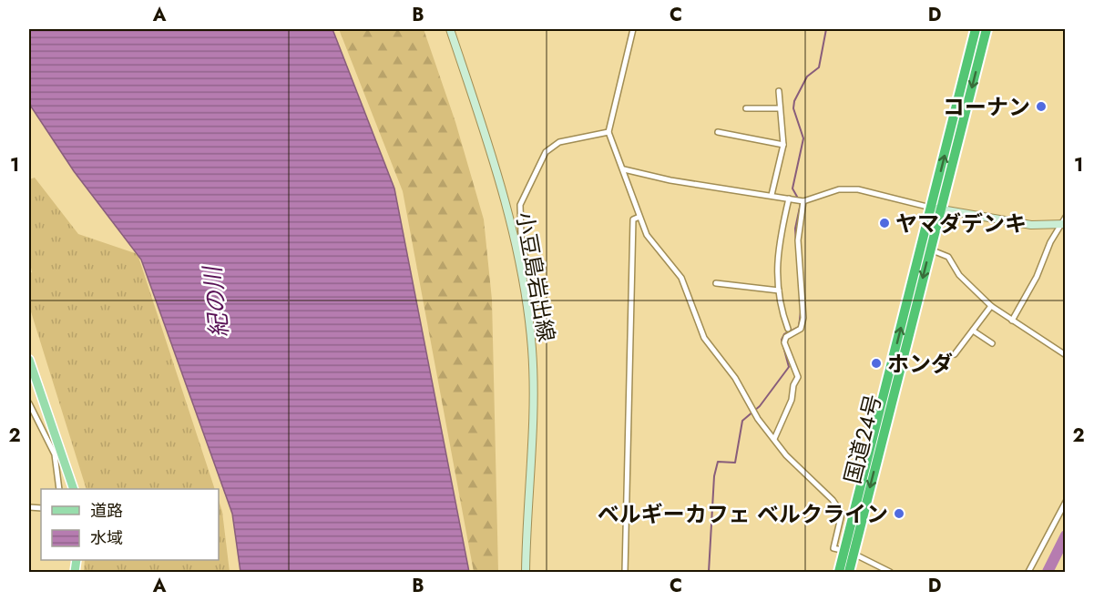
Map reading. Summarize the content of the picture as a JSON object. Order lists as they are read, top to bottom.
{
  "streets": {
    "highway": ["国道24号"],
    "main road": ["小豆島岩出線"]
  },
  "water": ["紀の川"],
  "places": [
    "コーナン",
    "ヤマダデンキ",
    "ホンダ",
    "ベルギーカフェ ベルクライン"
  ],
  "legend": ["道路", "水域"],
  "grid": {
    "columns": [
      "A",
      "B",
      "C",
      "D"
    ],
    "rows": ["1", "2"]
  }
}
